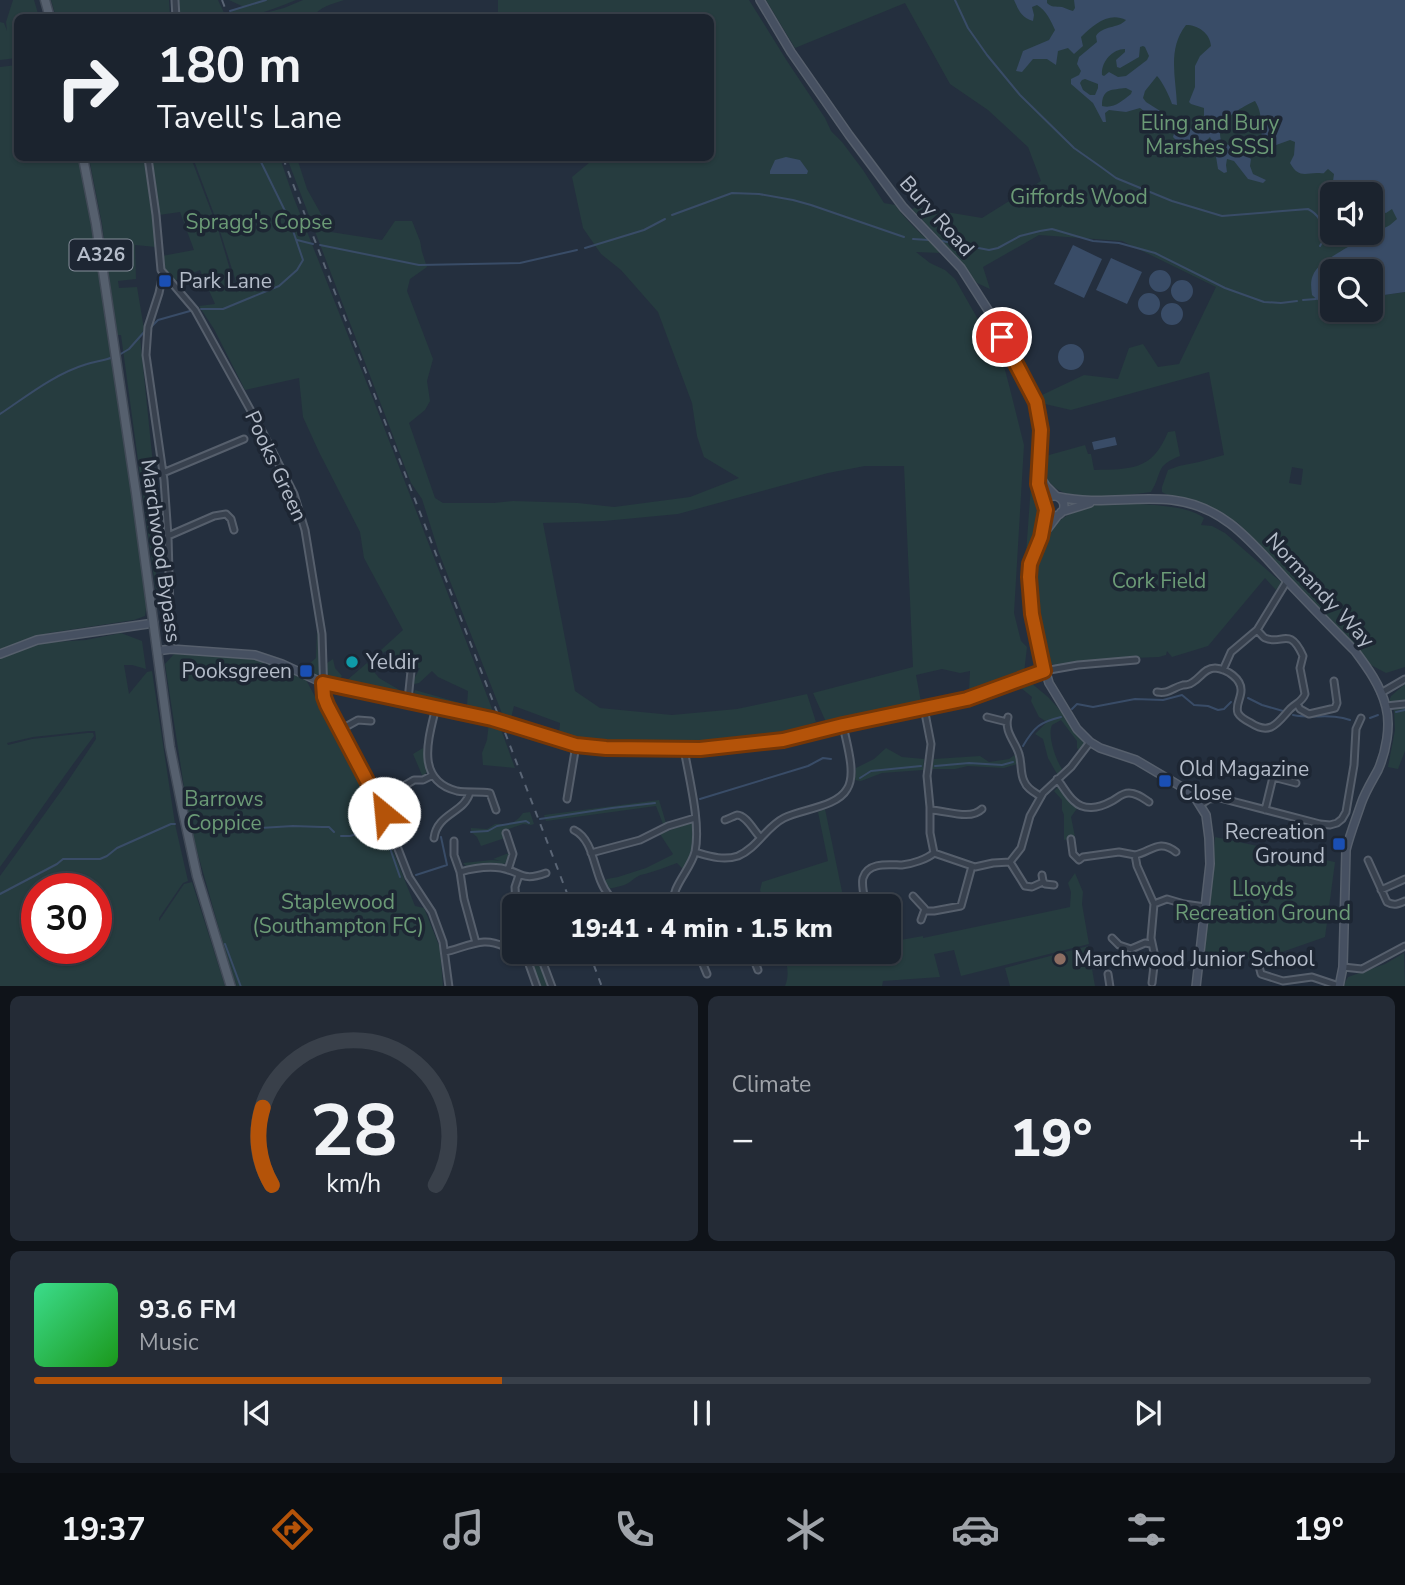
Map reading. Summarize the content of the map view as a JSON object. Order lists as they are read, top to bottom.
{
  "streets": {
    "main road": ["A326", "Marchwood Bypass"],
    "street": ["Bury Road", "Pooks Green", "Normandy Way"]
  },
  "crossings": [
    ["Bury Road", "Normandy Way"]
  ],
  "parks": [
    "Eling and Bury Marshes SSSI",
    "Giffords Wood",
    "Spragg's Copse",
    "Cork Field",
    "Barrows Coppice",
    "Lloyds Recreation Ground",
    "Staplewood (Southampton FC)"
  ],
  "places": {
    "transit": [
      "Park Lane",
      "Pooksgreen",
      "Old Magazine Close",
      "Recreation Ground"
    ],
    "other": ["Yeldir", "Marchwood Junior School"]
  },
  "page": {
    "turn": ["180 m", "Tavell's Lane"],
    "limit": "30",
    "trip": "19:41 · 4 min · 1.5 km",
    "tile": "Climate",
    "heat": ["−", "19°", "+"],
    "song": ["93.6 FM", "Music"],
    "tabs": ["19:37", "19°"],
    "gauge": ["28", "km/h"]
  }
}
